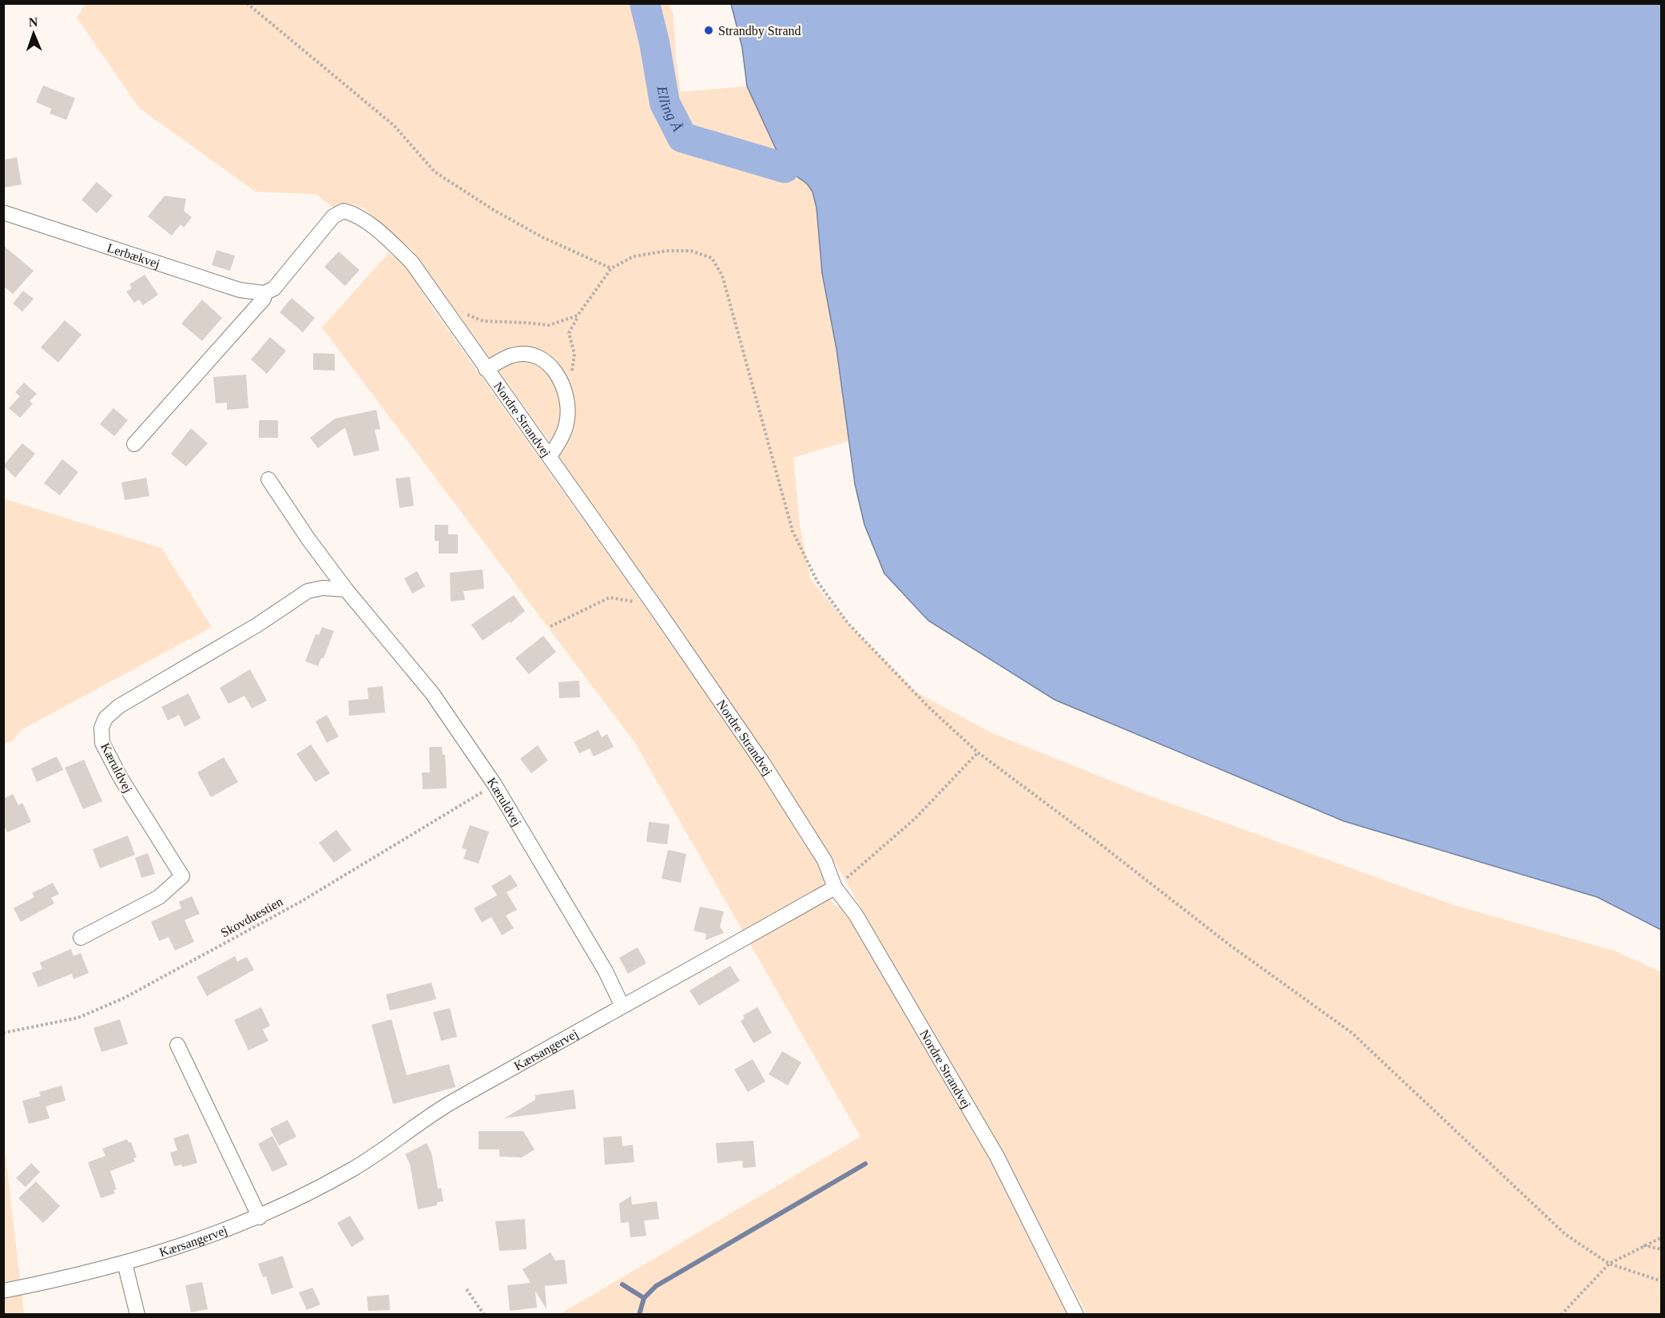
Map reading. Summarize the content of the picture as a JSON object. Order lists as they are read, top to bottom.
{
  "streets": {
    "street": [
      "Lerbækvej",
      "Nordre Strandvej",
      "Kæruldvej",
      "Kærsangervej"
    ],
    "path": ["Skovduestien"]
  },
  "crossings": [
    ["Lerbækvej", "Nordre Strandvej"],
    ["Nordre Strandvej", "Kærsangervej"],
    ["Kæruldvej", "Skovduestien"],
    ["Kæruldvej", "Kærsangervej"]
  ],
  "water": ["Elling Å"],
  "places": ["Strandby Strand"],
  "north": "top"
}
